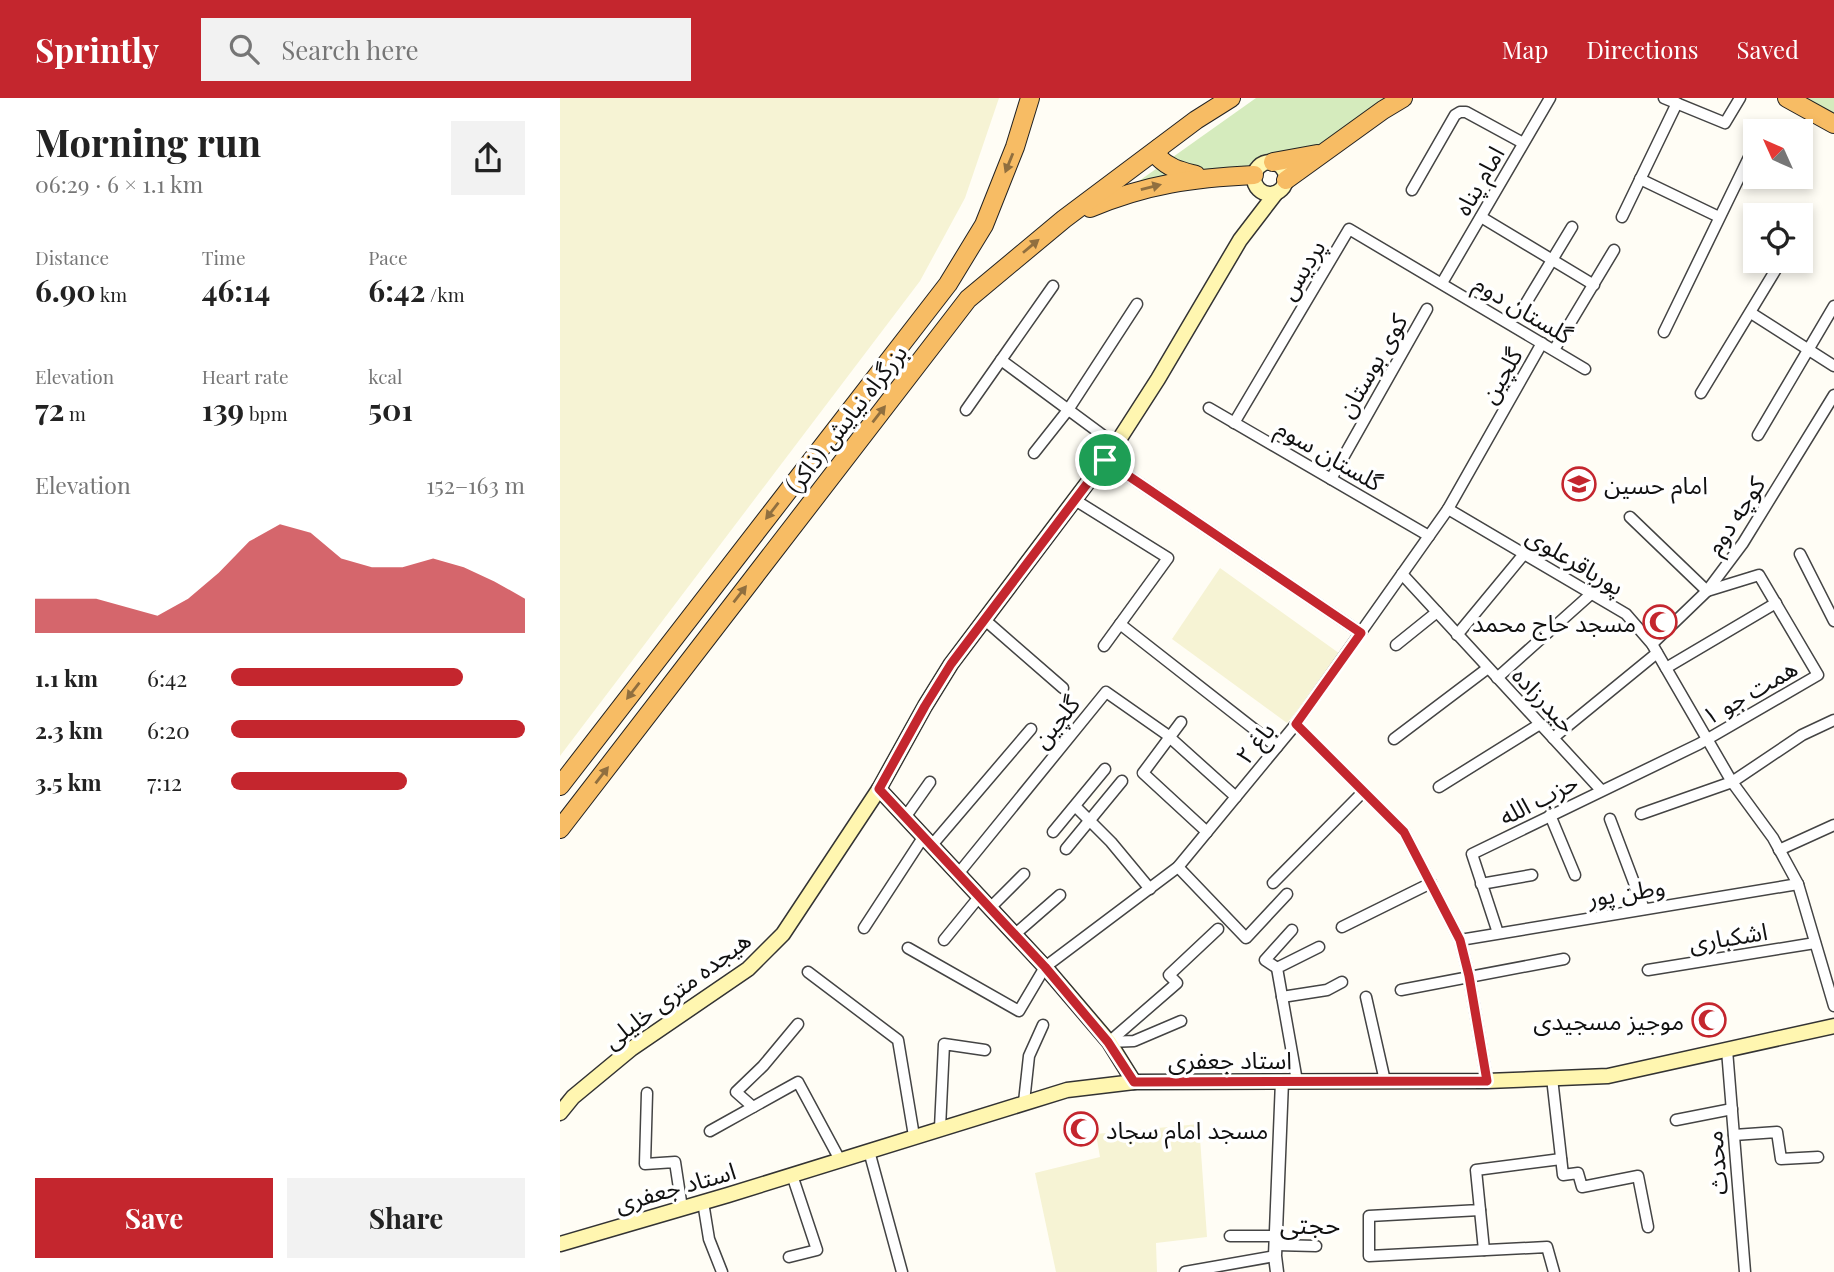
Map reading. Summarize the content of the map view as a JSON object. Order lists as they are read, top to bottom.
{
  "streets": {
    "highway": ["بزرگراه نیایش (ذاکر)"],
    "main road": ["هیجده متری خلیلی", "استاد جعفری"],
    "street": [
      "امام پناه",
      "پردیس",
      "گلستان دوم",
      "کوی بوستان",
      "گلچین",
      "گلستان سوم",
      "کوچه دوم",
      "پورباقرعلوی",
      "همت جو ۱",
      "حیدرزاده",
      "باغ ۲",
      "حزب الله",
      "وطن پور",
      "اشکباری",
      "محدث"
    ]
  },
  "crossings": [
    ["امام پناه", "پردیس"],
    ["امام پناه", "گلستان دوم"],
    ["پردیس", "گلستان دوم"],
    ["پردیس", "گلستان سوم"],
    ["گلستان دوم", "گلچین"],
    ["کوی بوستان", "گلستان سوم"],
    ["گلچین", "گلستان سوم"],
    ["گلچین", "پورباقرعلوی"],
    ["گلچین", "باغ ۲"],
    ["گلستان سوم", "باغ ۲"],
    ["کوچه دوم", "پورباقرعلوی"],
    ["کوچه دوم", "همت جو ۱"],
    ["کوچه دوم", "حیدرزاده"],
    ["پورباقرعلوی", "همت جو ۱"],
    ["پورباقرعلوی", "حزب الله"],
    ["پورباقرعلوی", "وطن پور"],
    ["پورباقرعلوی", "اشکباری"],
    ["همت جو ۱", "حزب الله"],
    ["حیدرزاده", "باغ ۲"],
    ["حیدرزاده", "حزب الله"],
    ["حزب الله", "وطن پور"],
    ["استاد جعفری", "محدث"]
  ],
  "districts": ["حجتی"],
  "places": {
    "school or university": ["امام حسین"],
    "mosque": ["مسجد حاج محمد", "موجیز مسجیدی", "مسجد امام سجاد"]
  },
  "north": "top left",
  "page": {
    "header": "Sprintly",
    "search": "Search here",
    "nav": ["Map", "Directions", "Saved"],
    "heading": ["Morning run", "06:29 · 6 × 1.1 km"],
    "stats": [
      ["Distance", "6.90 km"],
      ["Time", "46:14"],
      ["Pace", "6:42 /km"],
      ["Elevation", "72 m"],
      ["Heart rate", "139 bpm"],
      ["kcal", "501"]
    ],
    "chart": ["Elevation", "152–163 m"],
    "list": [
      {
        "name": "1.1 km",
        "note": "6:42"
      },
      {
        "name": "2.3 km",
        "note": "6:20"
      },
      {
        "name": "3.5 km",
        "note": "7:12"
      }
    ],
    "buttons": ["Save", "Share"]
  }
}
